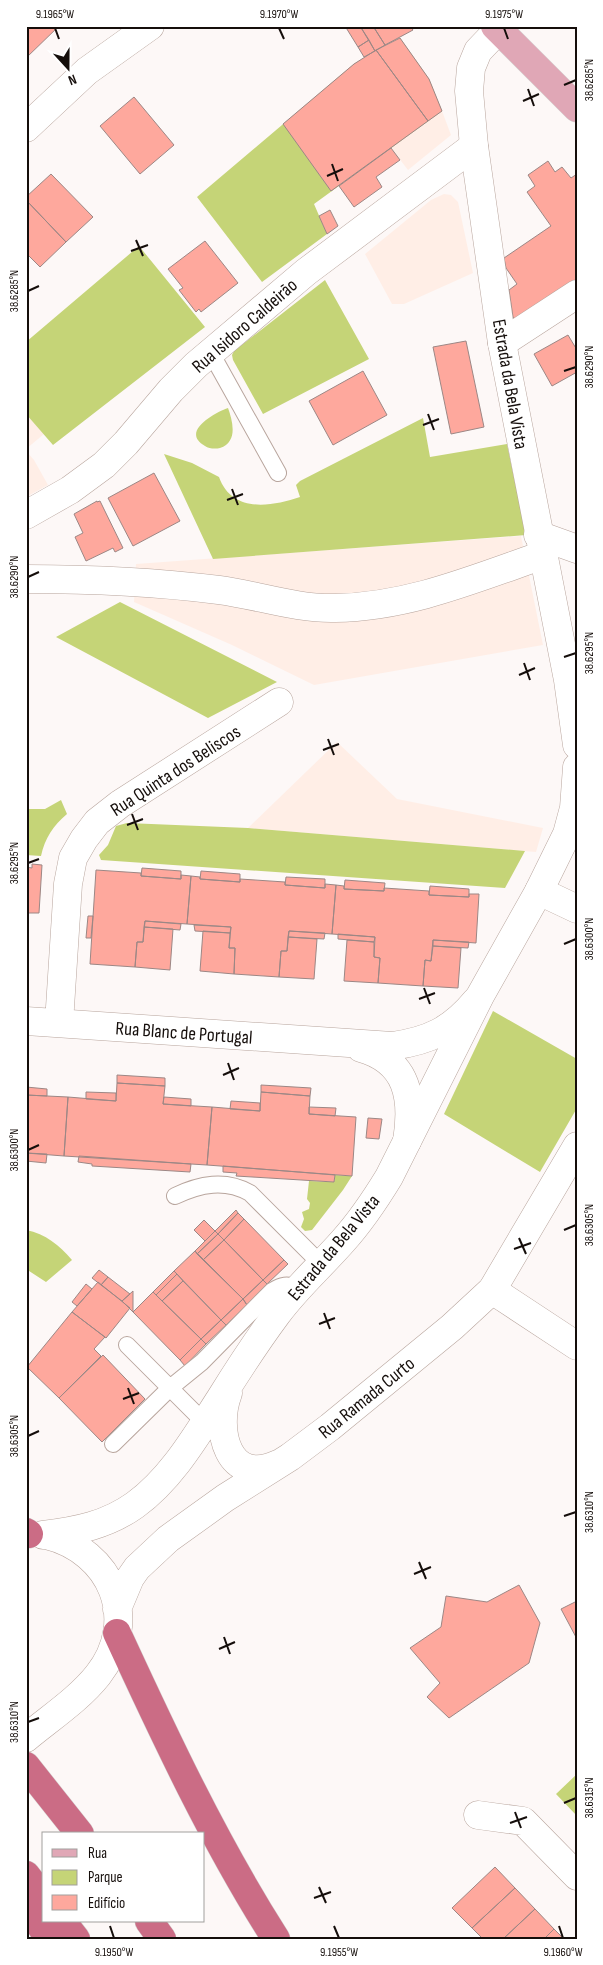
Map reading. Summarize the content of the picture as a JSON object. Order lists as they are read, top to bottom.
{
  "streets": {
    "street": [
      "Rua Isidoro Caldeirão",
      "Estrada da Bela Vista",
      "Rua Quinta dos Beliscos",
      "Rua Blanc de Portugal",
      "Rua Ramada Curto"
    ]
  },
  "crossings": [
    ["Rua Isidoro Caldeirão", "Estrada da Bela Vista"],
    ["Estrada da Bela Vista", "Rua Blanc de Portugal"],
    ["Rua Quinta dos Beliscos", "Rua Blanc de Portugal"]
  ],
  "legend": ["Rua", "Parque", "Edifício"],
  "north": "bottom",
  "coordinates": [
    "9.1965°W",
    "9.1970°W",
    "9.1975°W",
    "38.6285°N",
    "38.6290°N",
    "38.6295°N",
    "38.6300°N",
    "38.6305°N",
    "38.6310°N",
    "38.6315°N",
    "9.1950°W",
    "9.1955°W",
    "9.1960°W"
  ]
}
